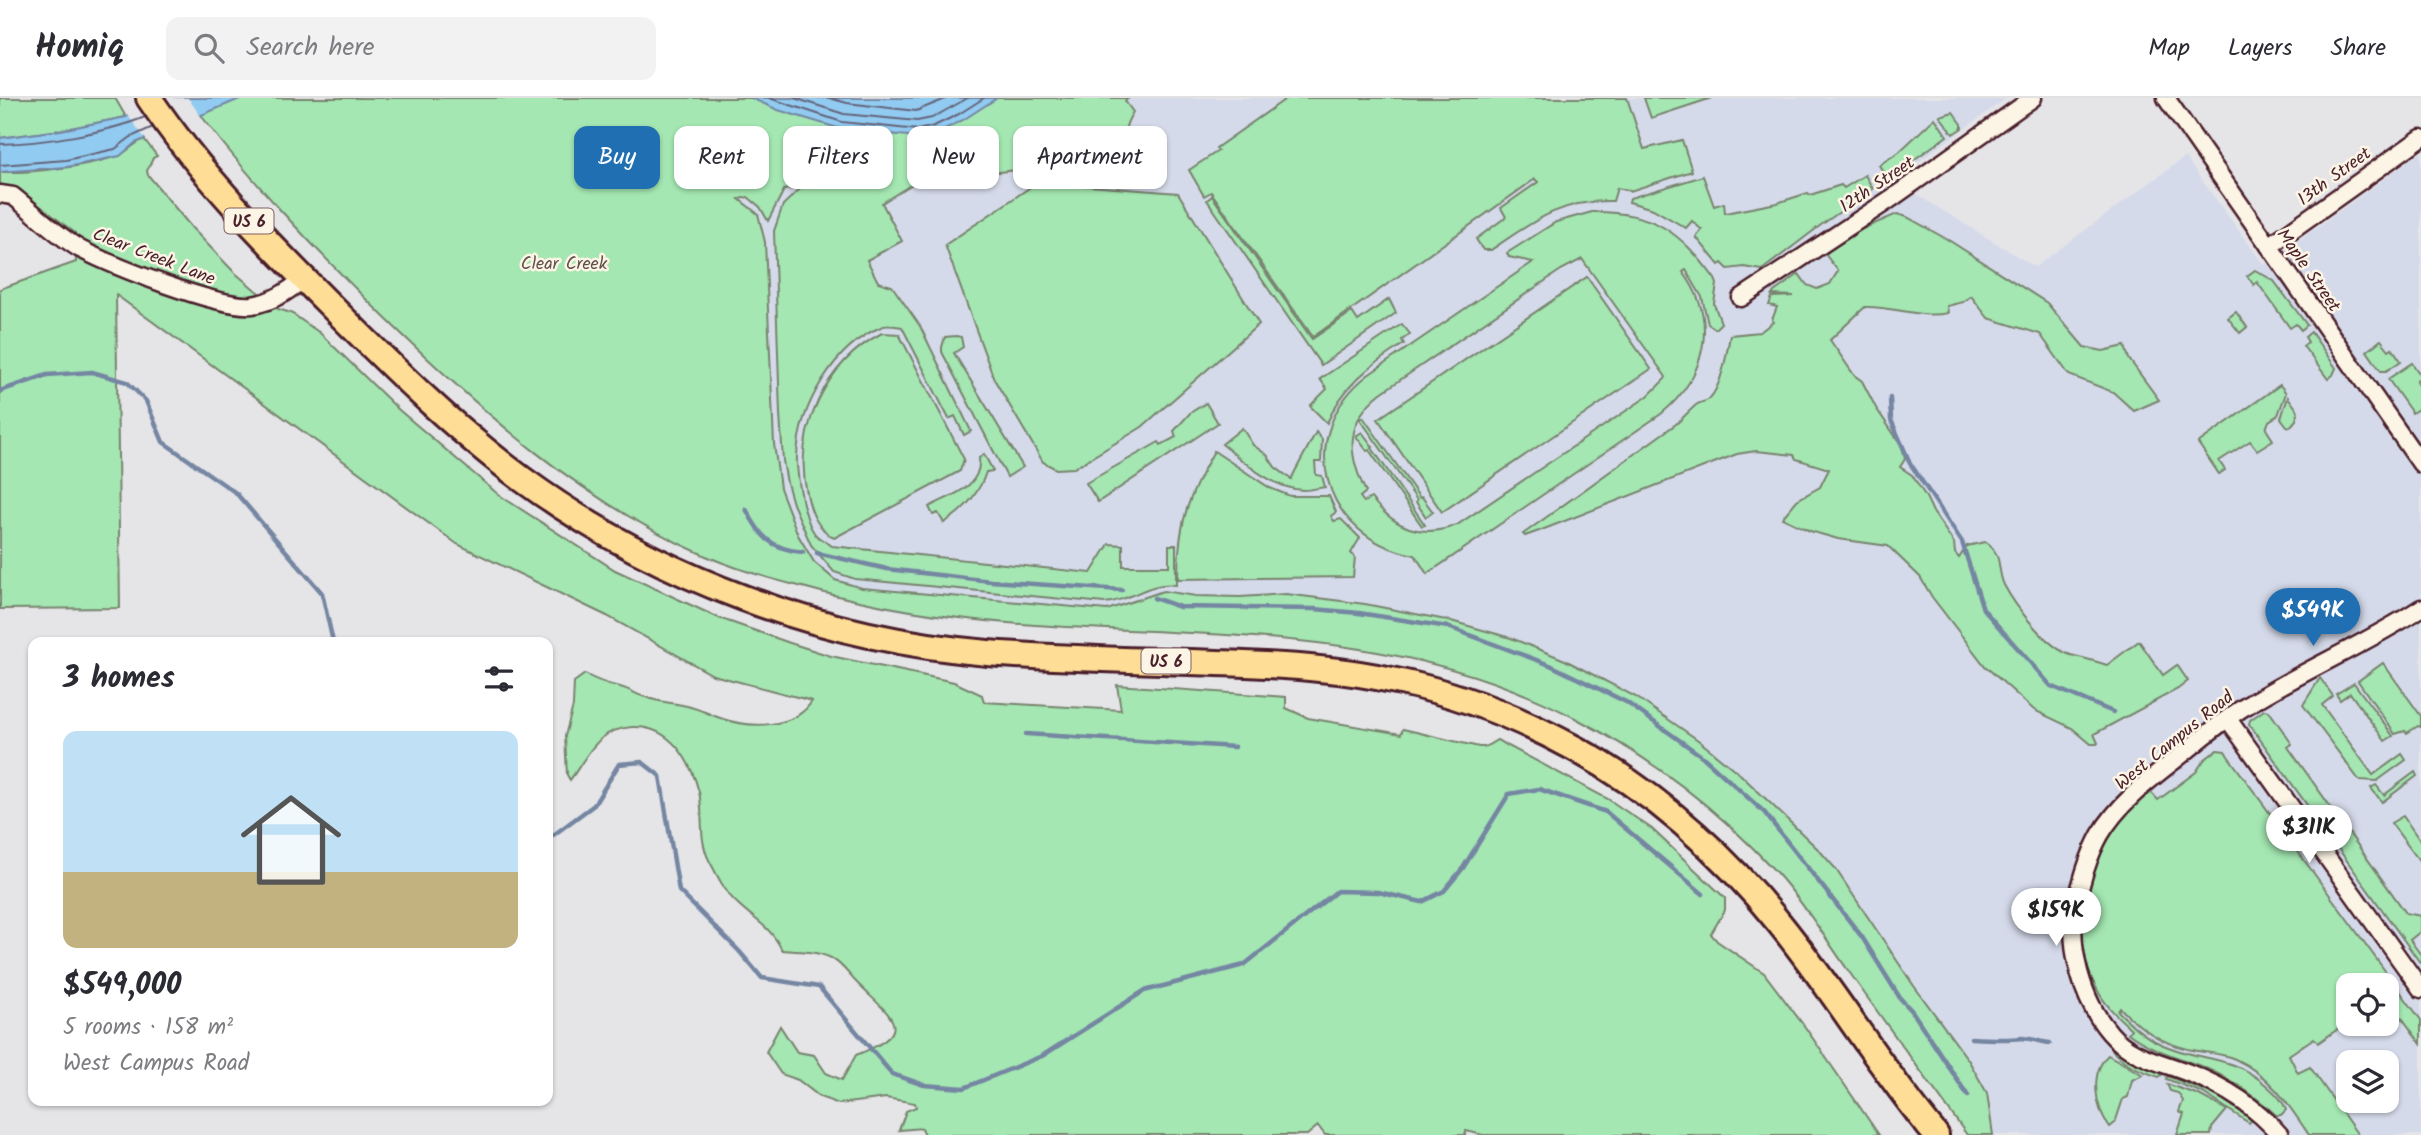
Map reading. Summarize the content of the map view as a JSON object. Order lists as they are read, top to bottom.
{
  "streets": {
    "highway": ["US 6"],
    "street": [
      "13th Street",
      "12th Street",
      "Clear Creek Lane",
      "Maple Street",
      "West Campus Road"
    ]
  },
  "crossings": [
    ["13th Street", "Maple Street"],
    ["US 6", "Clear Creek Lane"]
  ],
  "parks": ["Clear Creek"],
  "page": {
    "header": "Homiq",
    "search": "Search here",
    "nav": ["Map", "Layers", "Share"],
    "chip": [
      "Buy",
      "Rent",
      "Filters",
      "New",
      "Apartment"
    ],
    "price": ["$549K", "$311K", "$159K"],
    "heading": "3 homes",
    "list": [
      {
        "name": "$549,000",
        "note": "5 rooms · 158 m² · West Campus Road"
      }
    ]
  }
}
